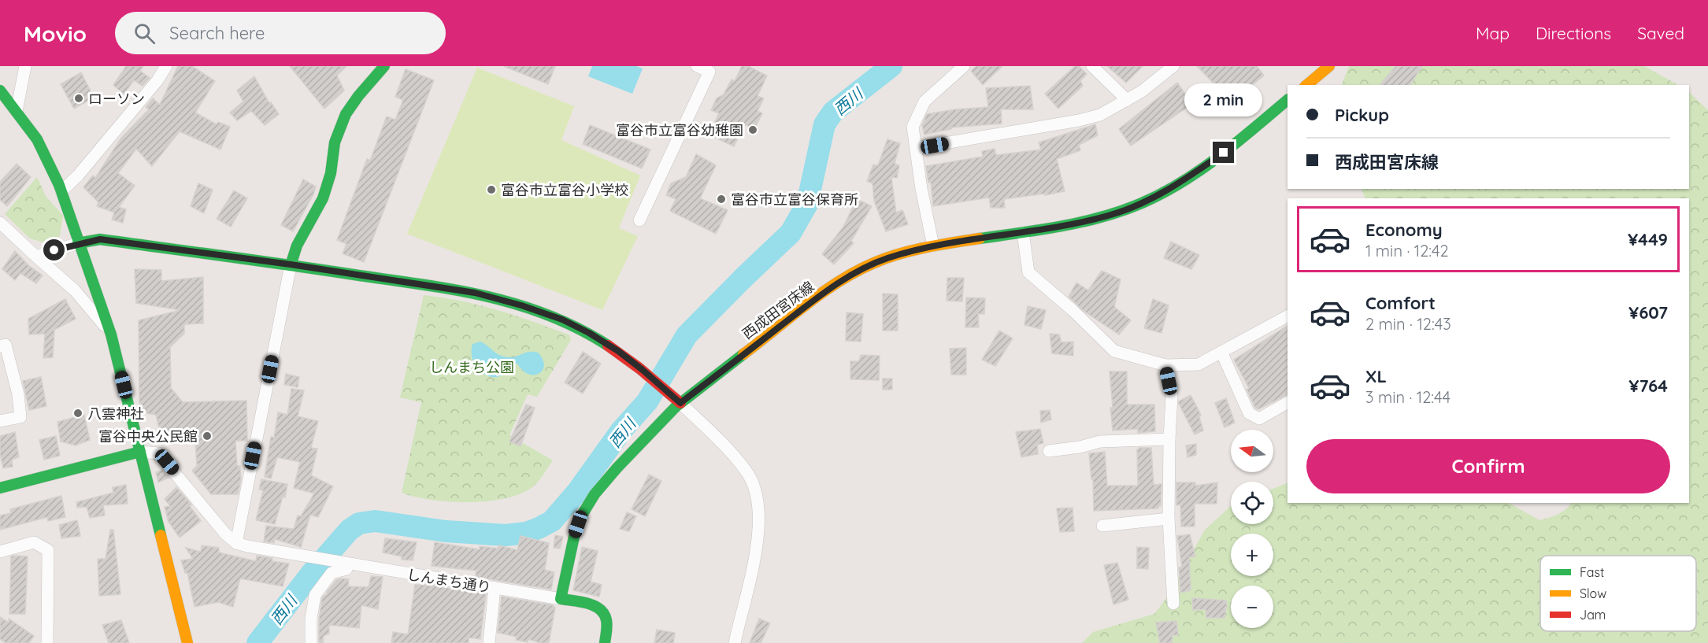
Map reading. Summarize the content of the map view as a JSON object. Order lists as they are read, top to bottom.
{
  "streets": {
    "street": ["西成田宮床線", "しんまち通り"]
  },
  "crossings": [
    ["西成田宮床線", "しんまち通り"]
  ],
  "water": ["西川"],
  "parks": ["しんまち公園"],
  "places": [
    "ローソン",
    "富谷市立富谷幼稚園",
    "富谷市立富谷小学校",
    "富谷市立富谷保育所",
    "八雲神社",
    "富谷中央公民館"
  ],
  "legend": ["Fast", "Slow", "Jam"],
  "north": "left",
  "page": {
    "header": "Movio",
    "search": "Search here",
    "nav": ["Map", "Directions", "Saved"],
    "bubble": "2 min",
    "banner": ["Pickup", "西成田宮床線"],
    "list": [
      {
        "name": "Economy",
        "note": "1 min · 12:42",
        "value": "¥449"
      },
      {
        "name": "Comfort",
        "note": "2 min · 12:43",
        "value": "¥607"
      },
      {
        "name": "XL",
        "note": "3 min · 12:44",
        "value": "¥764"
      }
    ],
    "map_buttons": ["+", "−"],
    "buttons": "Confirm"
  }
}
